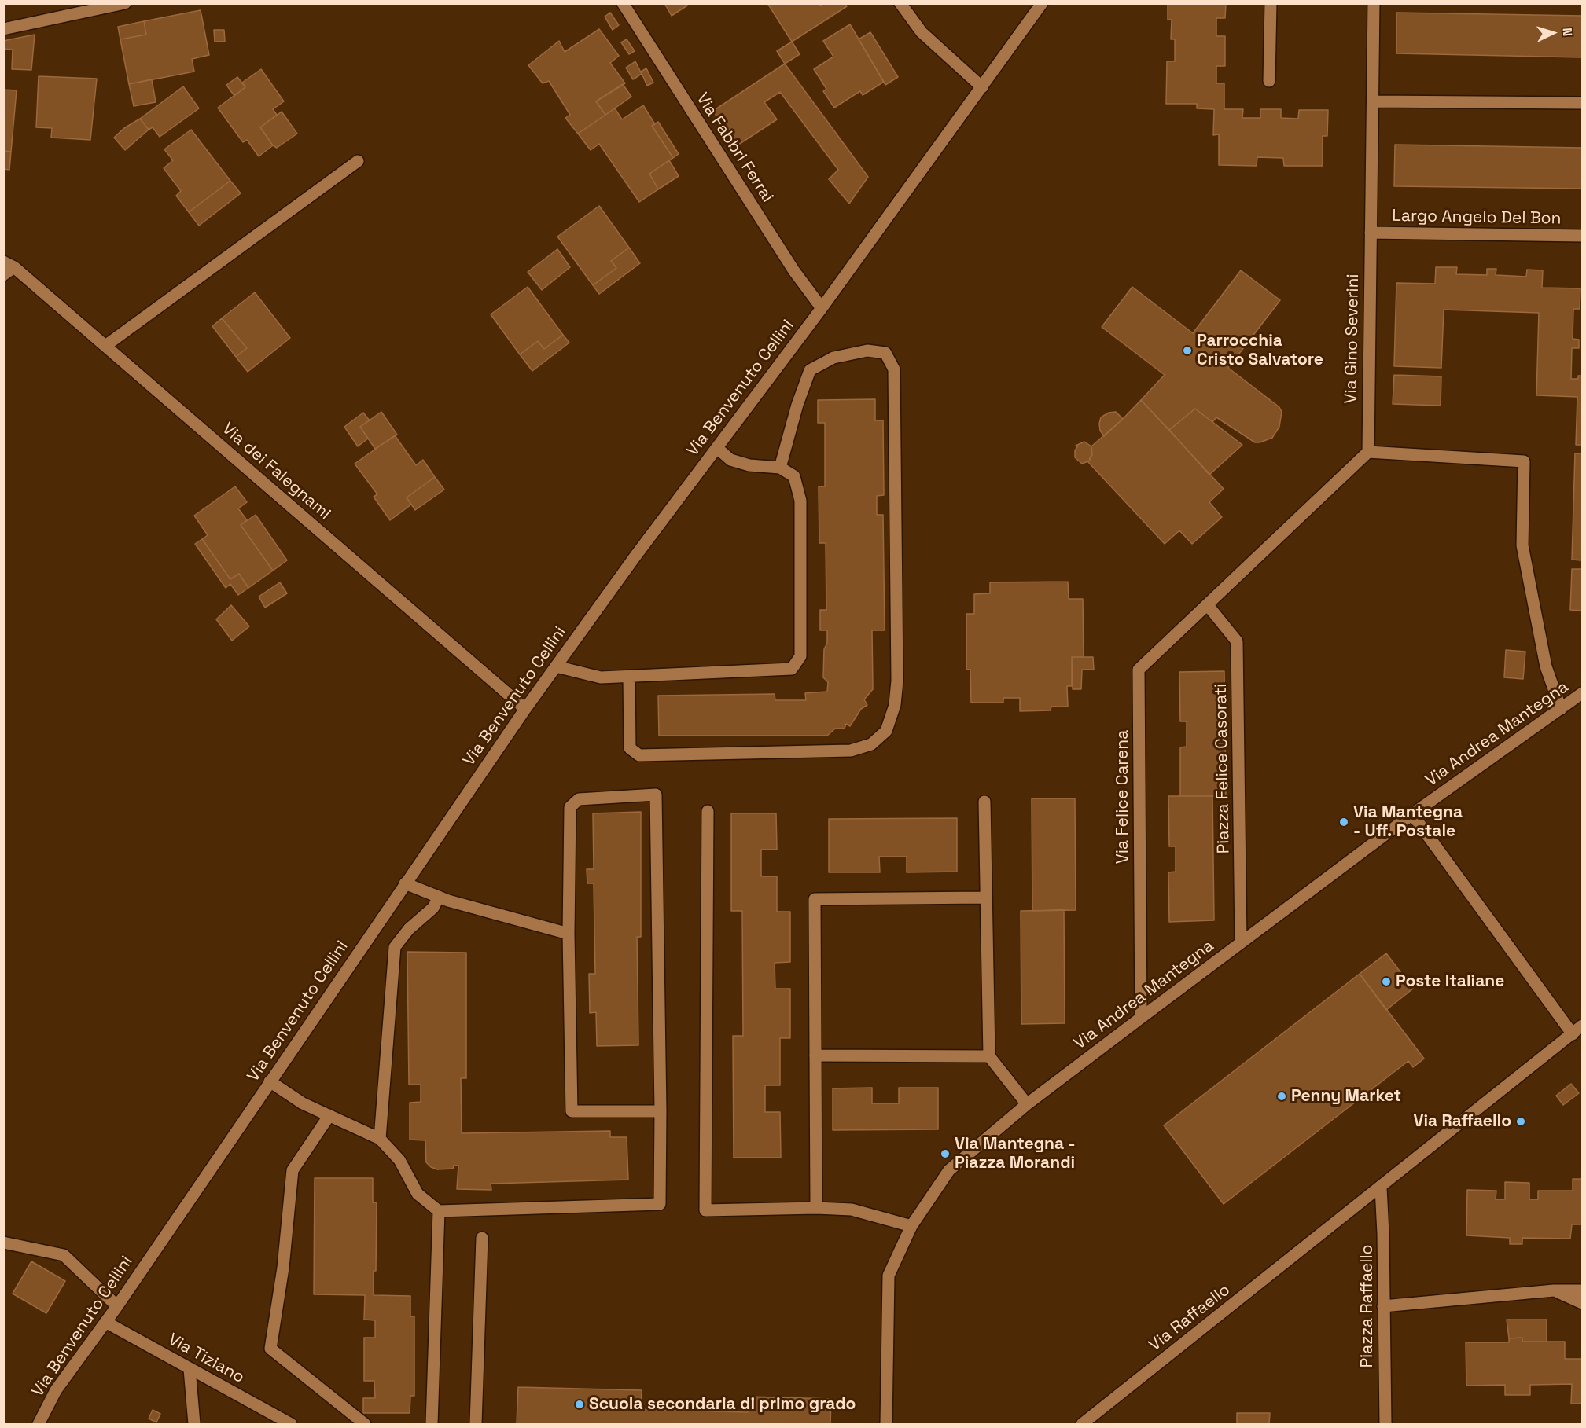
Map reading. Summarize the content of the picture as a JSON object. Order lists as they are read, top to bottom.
{
  "streets": {
    "street": [
      "Via Fabbri Ferrai",
      "Largo Angelo Del Bon",
      "Via Gino Severini",
      "Via Benvenuto Cellini",
      "Via dei Falegnami",
      "Via Andrea Mantegna",
      "Piazza Felice Casorati",
      "Via Felice Carena",
      "Piazza Raffaello",
      "Via Raffaello",
      "Via Tiziano"
    ]
  },
  "crossings": [
    ["Via Fabbri Ferrai", "Via Benvenuto Cellini"],
    ["Largo Angelo Del Bon", "Via Gino Severini"],
    ["Via Benvenuto Cellini", "Via dei Falegnami"],
    ["Via Benvenuto Cellini", "Via Tiziano"],
    ["Via Andrea Mantegna", "Piazza Felice Casorati"],
    ["Via Andrea Mantegna", "Via Felice Carena"],
    ["Piazza Felice Casorati", "Via Felice Carena"],
    ["Piazza Raffaello", "Via Raffaello"]
  ],
  "places": [
    "Parrocchia Cristo Salvatore",
    "Via Mantegna - Uff. Postale",
    "Poste Italiane",
    "Penny Market",
    "Via Raffaello",
    "Via Mantegna - Piazza Morandi",
    "Scuola secondaria di primo grado"
  ],
  "north": "right"
}
